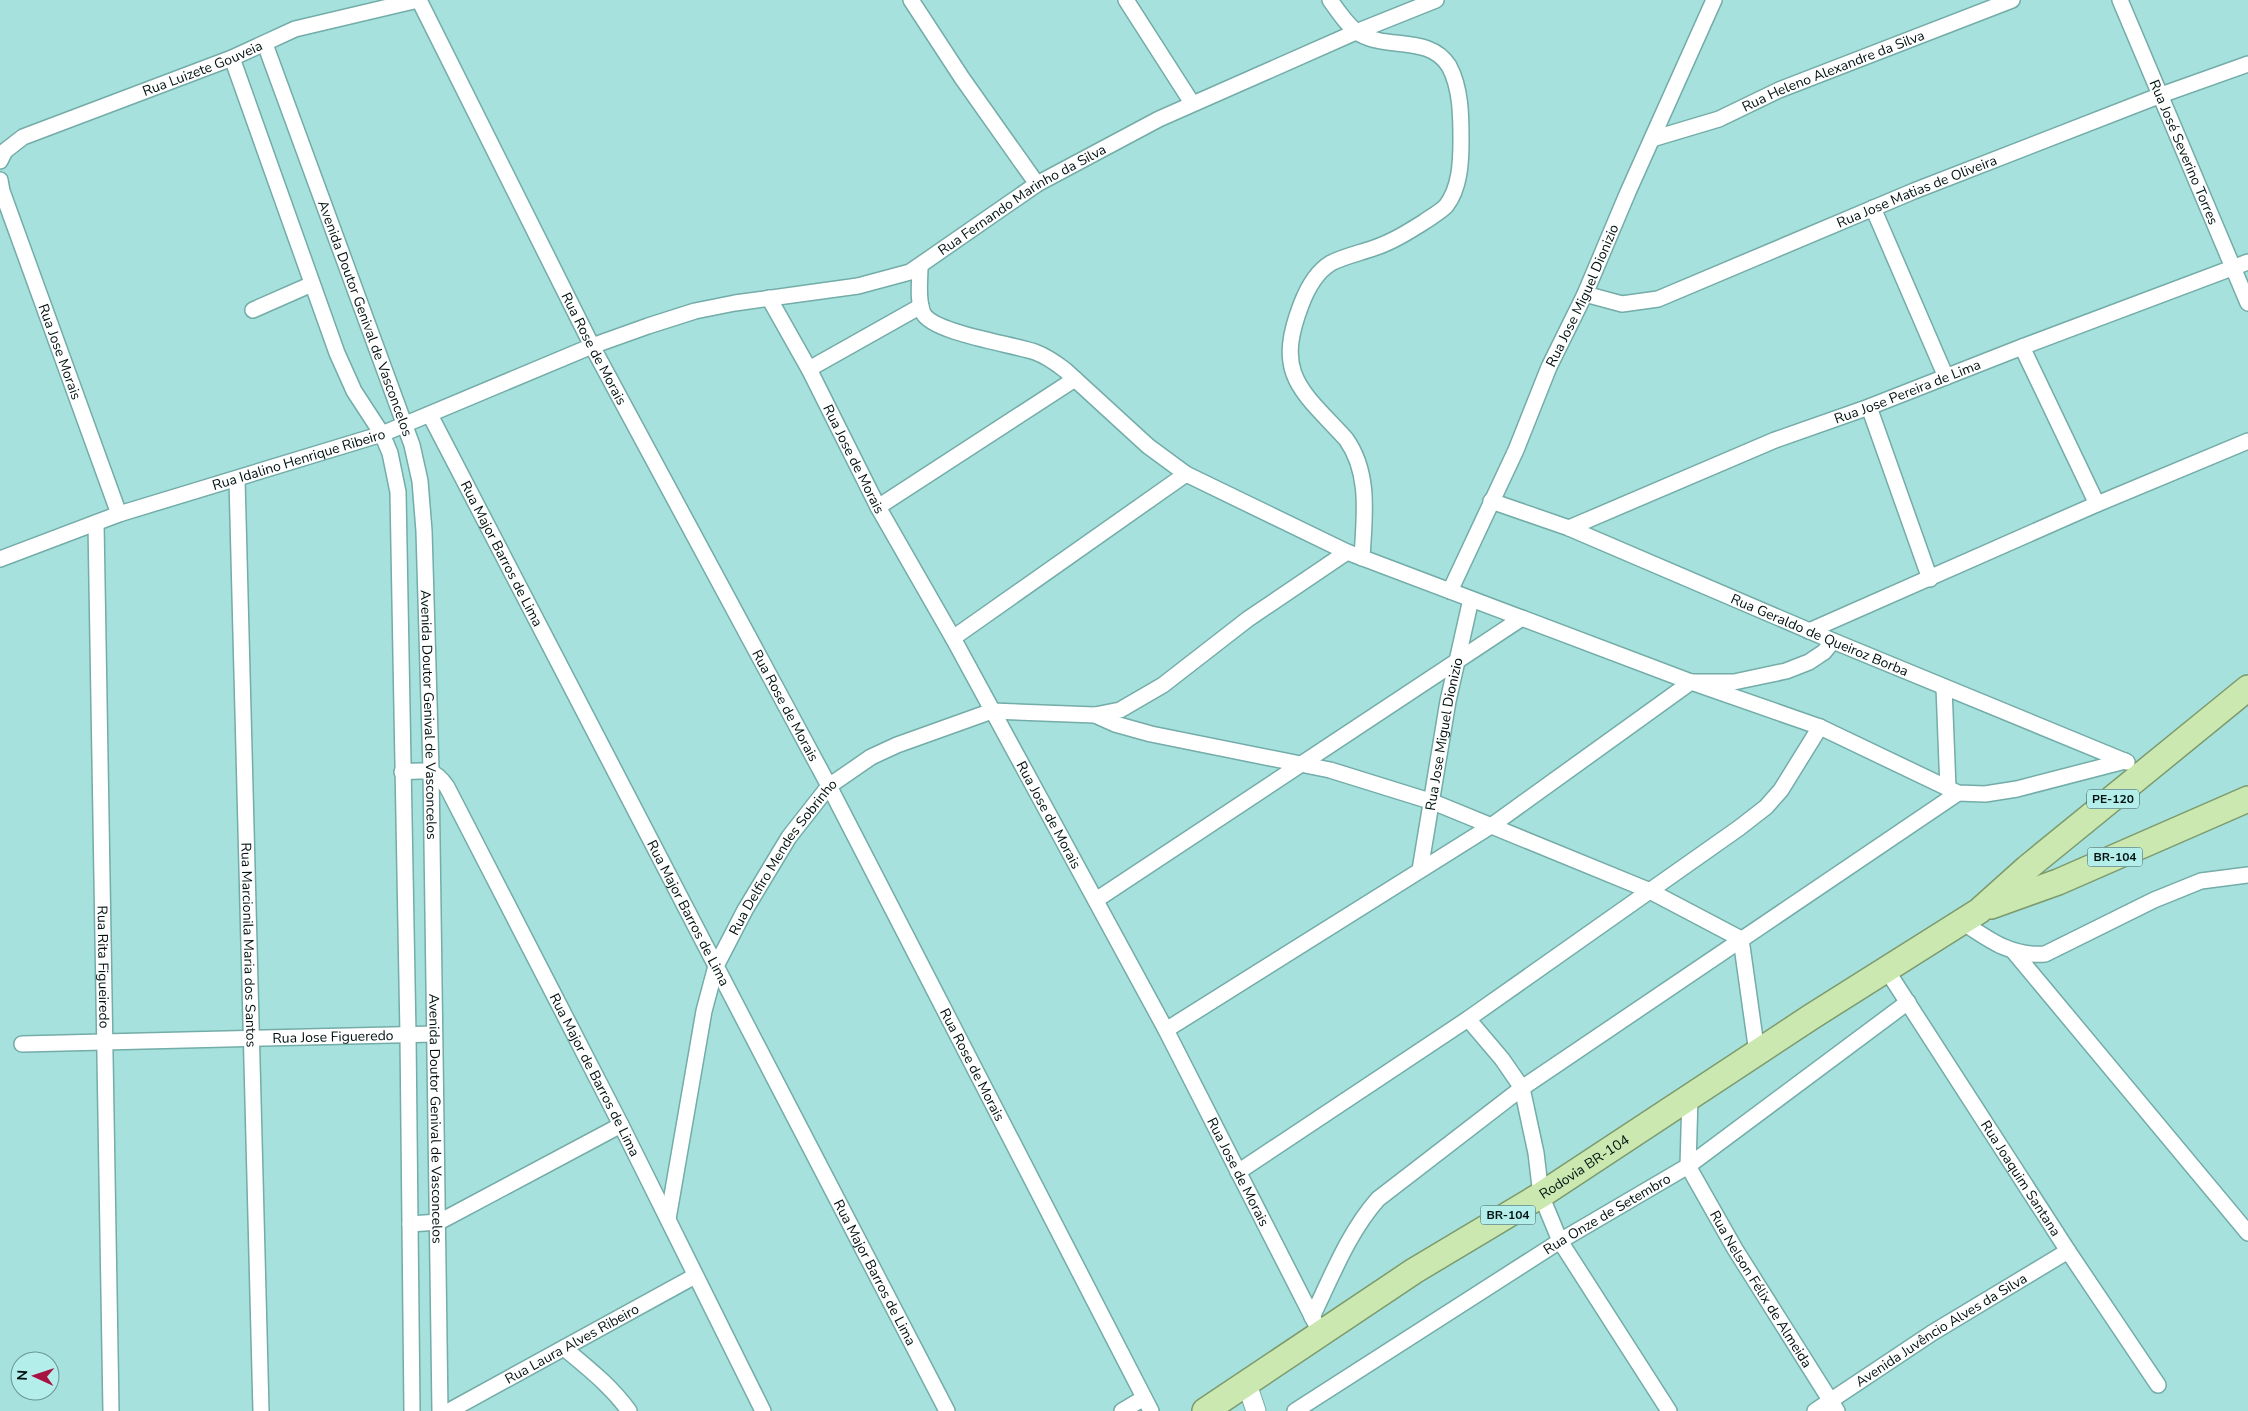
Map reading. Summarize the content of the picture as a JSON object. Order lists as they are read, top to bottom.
{
  "streets": {
    "highway": ["PE-120", "BR-104", "Rodovia BR-104"],
    "street": [
      "Rua Luizete Gouveia",
      "Rua Heleno Alexandre da Silva",
      "Rua José Severino Torres",
      "Rua Jose Matias de Oliveira",
      "Rua Fernando Marinho da Silva",
      "Rua Jose Miguel Dionizio",
      "Avenida Doutor Genival de Vasconcelos",
      "Rua Rose de Morais",
      "Rua Jose Morais",
      "Rua Jose Pereira de Lima",
      "Rua Idalino Henrique Ribeiro",
      "Rua Jose de Morais",
      "Rua Major Barros de Lima",
      "Rua Geraldo de Queiroz Borba",
      "Rua Delfiro Mendes Sobrinho",
      "Rua Marcionila Maria dos Santos",
      "Rua Rita Figueiredo",
      "Rua Jose Figueredo",
      "Rua Major de Barros de Lima",
      "Rua Joaquim Santana",
      "Rua Onze de Setembro",
      "Rua Nelson Félix de Almeida",
      "Avenida Juvêncio Alves da Silva",
      "Rua Laura Alves Ribeiro"
    ]
  },
  "crossings": [
    ["Rua Luizete Gouveia", "Avenida Doutor Genival de Vasconcelos"],
    ["Rua Luizete Gouveia", "Rua Rose de Morais"],
    ["Rua Heleno Alexandre da Silva", "Rua Jose Miguel Dionizio"],
    ["Rua José Severino Torres", "Rua Jose Matias de Oliveira"],
    ["Rua José Severino Torres", "Rua Jose Pereira de Lima"],
    ["Rua Jose Matias de Oliveira", "Rua Jose Miguel Dionizio"],
    ["Rua Fernando Marinho da Silva", "Rua Rose de Morais"],
    ["Rua Fernando Marinho da Silva", "Rua Idalino Henrique Ribeiro"],
    ["Rua Fernando Marinho da Silva", "Rua Jose de Morais"],
    ["Rua Jose Miguel Dionizio", "Rua Geraldo de Queiroz Borba"],
    ["Avenida Doutor Genival de Vasconcelos", "Rua Idalino Henrique Ribeiro"],
    ["Avenida Doutor Genival de Vasconcelos", "Rua Jose Figueredo"],
    ["Avenida Doutor Genival de Vasconcelos", "Rua Major de Barros de Lima"],
    ["Rua Rose de Morais", "Rua Idalino Henrique Ribeiro"],
    ["Rua Rose de Morais", "Rua Delfiro Mendes Sobrinho"],
    ["Rua Jose Morais", "Rua Idalino Henrique Ribeiro"],
    ["Rua Jose Pereira de Lima", "Rua Geraldo de Queiroz Borba"],
    ["Rua Idalino Henrique Ribeiro", "Rua Major Barros de Lima"],
    ["Rua Idalino Henrique Ribeiro", "Rua Marcionila Maria dos Santos"],
    ["Rua Idalino Henrique Ribeiro", "Rua Rita Figueiredo"],
    ["Rua Jose de Morais", "Rua Delfiro Mendes Sobrinho"],
    ["Rua Jose de Morais", "Rodovia BR-104"],
    ["Rua Major Barros de Lima", "Rua Delfiro Mendes Sobrinho"],
    ["Rua Geraldo de Queiroz Borba", "PE-120"],
    ["PE-120", "BR-104"],
    ["BR-104", "Rodovia BR-104"],
    ["BR-104", "Rua Joaquim Santana"],
    ["Rua Delfiro Mendes Sobrinho", "Rua Major de Barros de Lima"],
    ["Rua Marcionila Maria dos Santos", "Rua Jose Figueredo"],
    ["Rua Rita Figueiredo", "Rua Jose Figueredo"],
    ["Rua Major de Barros de Lima", "Rua Laura Alves Ribeiro"],
    ["Rodovia BR-104", "Rua Joaquim Santana"],
    ["Rua Joaquim Santana", "Rua Onze de Setembro"],
    ["Rua Joaquim Santana", "Avenida Juvêncio Alves da Silva"],
    ["Rua Onze de Setembro", "Rua Nelson Félix de Almeida"],
    ["Rua Nelson Félix de Almeida", "Avenida Juvêncio Alves da Silva"]
  ],
  "north": "left"
}
